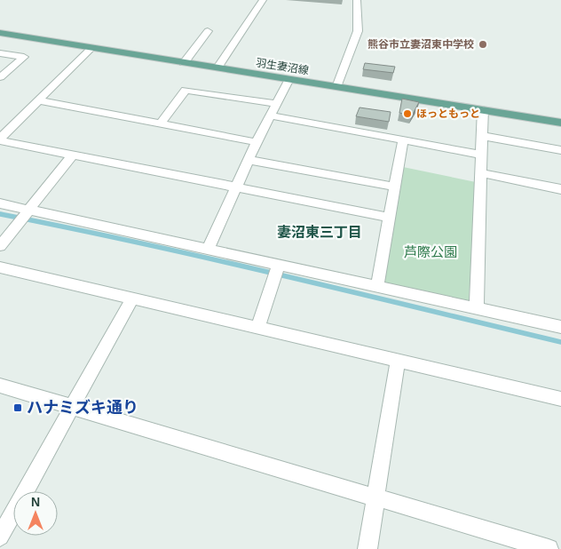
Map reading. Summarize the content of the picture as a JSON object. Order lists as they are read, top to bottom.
{
  "streets": {
    "main road": ["羽生妻沼線"]
  },
  "districts": ["妻沼東三丁目"],
  "parks": ["芦際公園"],
  "places": {
    "other": ["熊谷市立妻沼東中学校", "ほっともっと"],
    "transit": ["ハナミズキ通り"]
  },
  "north": "top"
}
